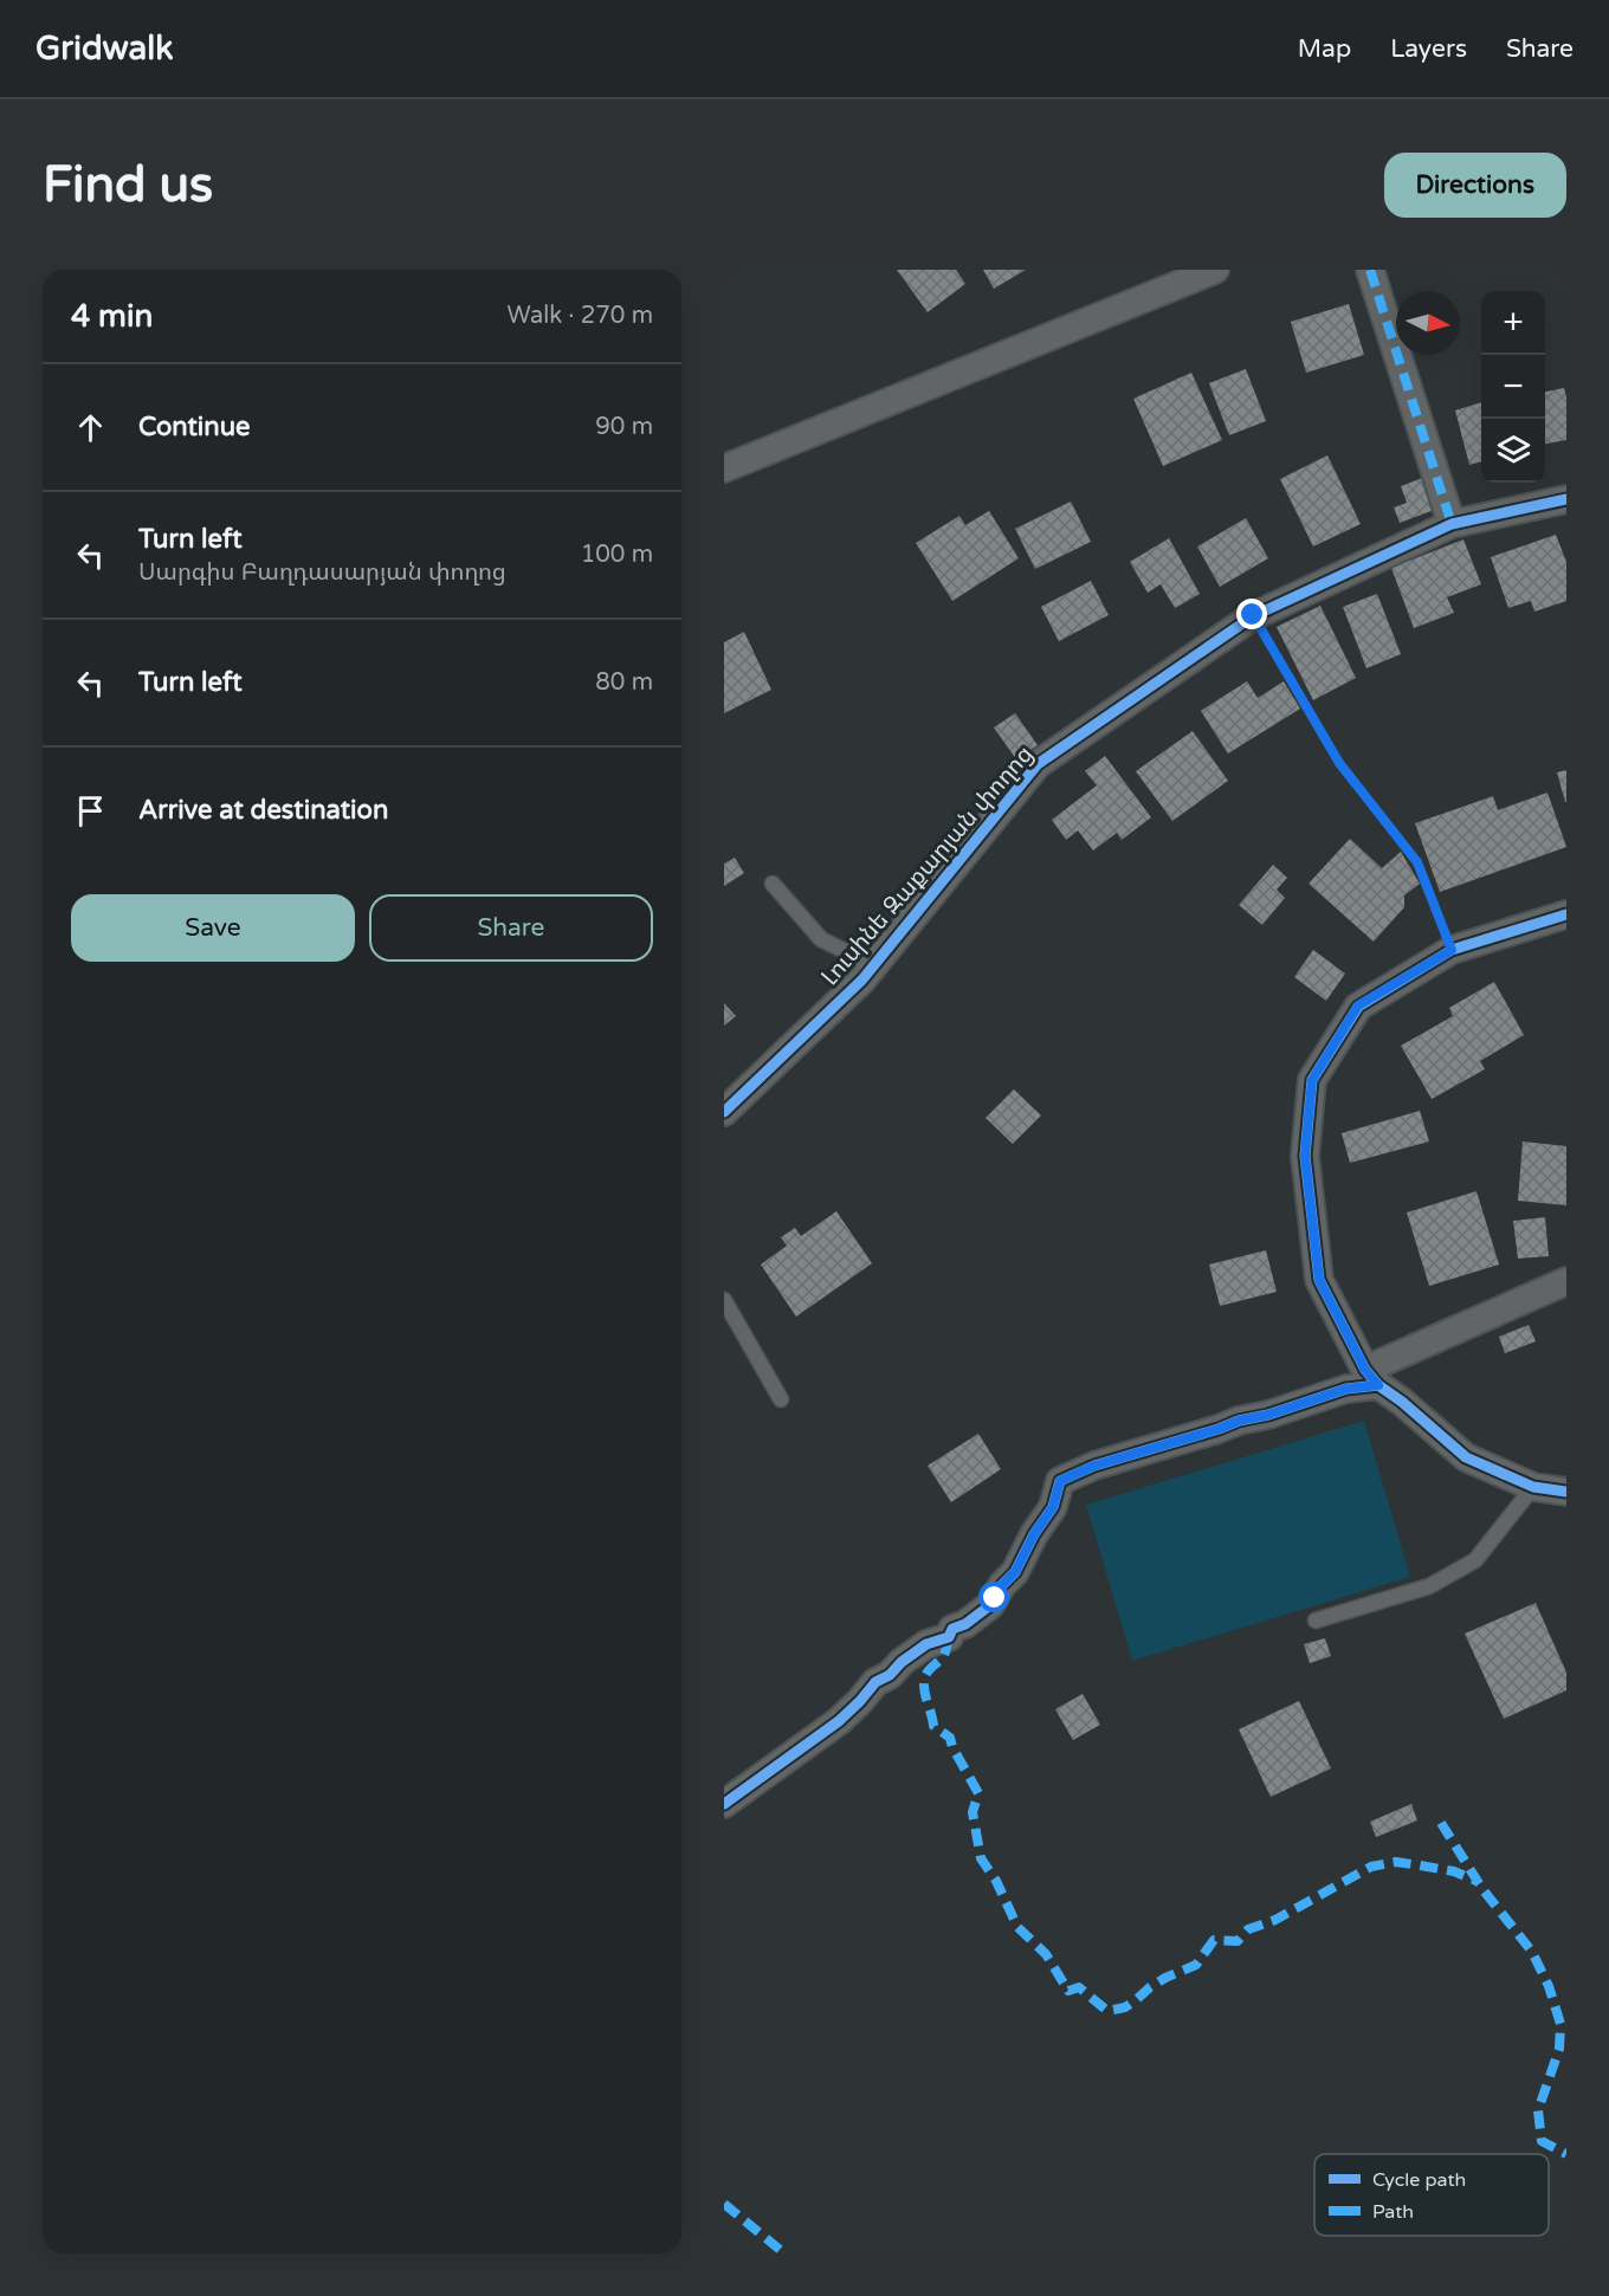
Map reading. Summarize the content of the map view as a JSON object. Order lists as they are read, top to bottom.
{
  "streets": {
    "street": ["Լուսինե Զաքարյան փողոց"]
  },
  "legend": ["Cycle path", "Path"],
  "north": "right",
  "page": {
    "header": "Gridwalk",
    "nav": ["Map", "Layers", "Share"],
    "buttons": [
      "Directions",
      ["Save", "Share"]
    ],
    "title": "Find us",
    "heading": ["4 min", "Walk · 270 m"],
    "map_buttons": ["+", "−"],
    "list": [
      ["Continue", "90 m"],
      ["Turn left", "Սարգիս Բաղդասարյան փողոց", "100 m"],
      ["Turn left", "80 m"],
      "Arrive at destination"
    ]
  }
}
